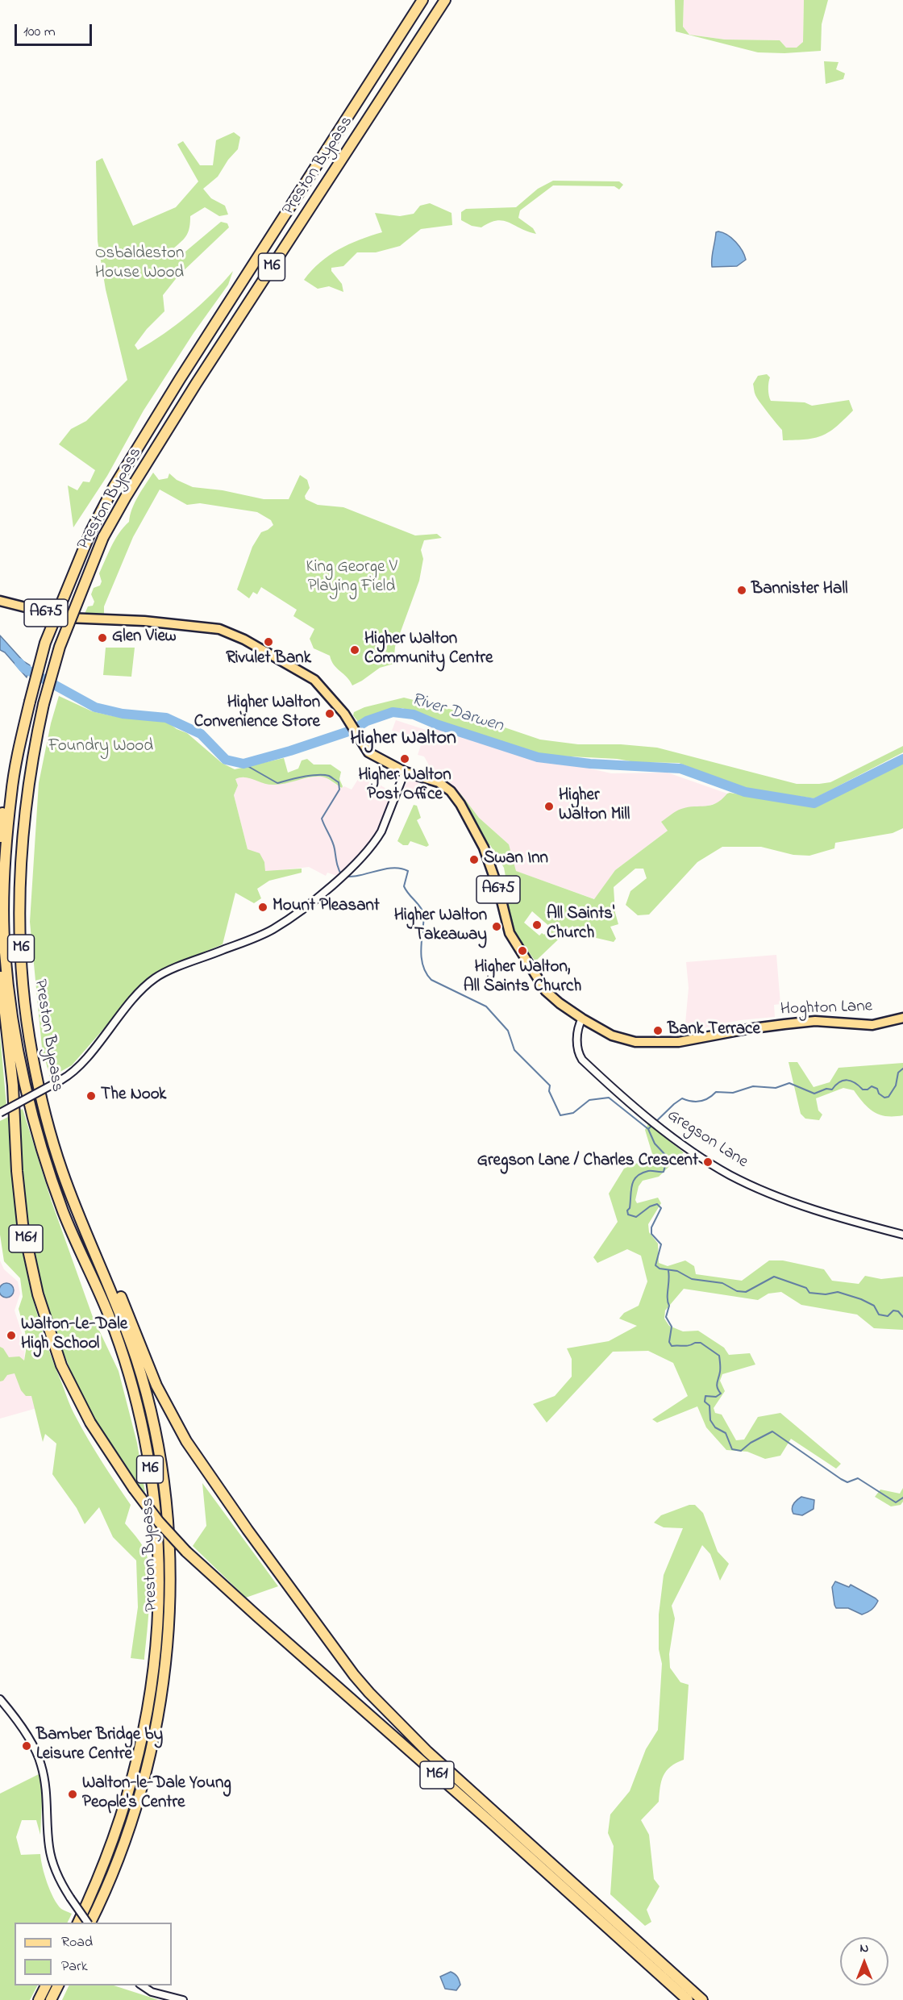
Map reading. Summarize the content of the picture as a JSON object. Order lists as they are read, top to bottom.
{
  "streets": {
    "highway": ["Preston Bypass", "M6", "M61"],
    "main road": ["A675", "Hoghton Lane"],
    "street": ["Gregson Lane"]
  },
  "crossings": [
    ["Preston Bypass", "M61"],
    ["A675", "Hoghton Lane"],
    ["A675", "Gregson Lane"],
    ["Hoghton Lane", "Gregson Lane"]
  ],
  "districts": ["Higher Walton"],
  "water": ["River Darwen"],
  "parks": ["Osbaldeston House Wood", "King George V Playing Field", "Foundry Wood"],
  "places": [
    "Bannister Hall",
    "Glen View",
    "Rivulet Bank",
    "Higher Walton Community Centre",
    "Higher Walton Convenience Store",
    "Higher Walton Post Office",
    "Higher Walton Mill",
    "Swan Inn",
    "Mount Pleasant",
    "All Saints' Church",
    "Higher Walton Takeaway",
    "Higher Walton, All Saints Church",
    "Bank Terrace",
    "The Nook",
    "Gregson Lane / Charles Crescent",
    "Walton-Le-Dale High School",
    "Bamber Bridge by Leisure Centre",
    "Walton-le-Dale Young People's Centre"
  ],
  "legend": ["Road", "Park"],
  "scale_bar": "100 m",
  "north": "top"
}
